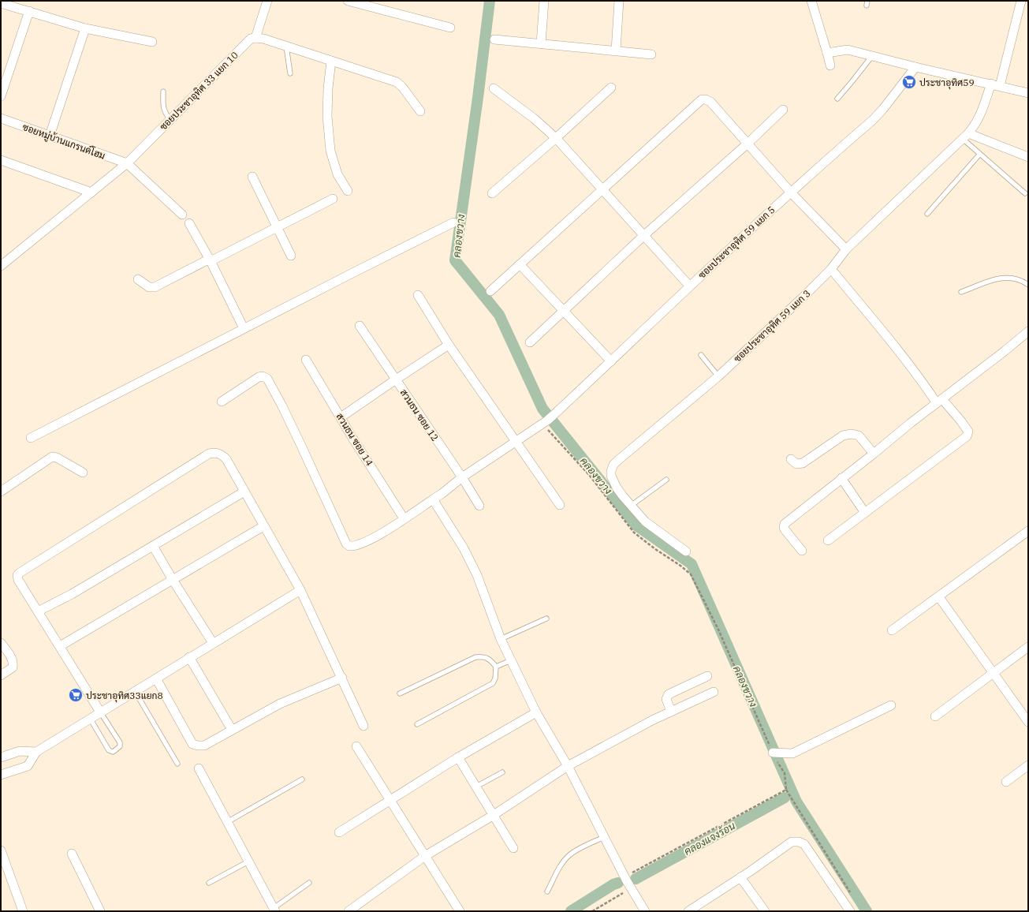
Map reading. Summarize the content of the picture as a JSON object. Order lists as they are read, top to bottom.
{
  "streets": {
    "street": [
      "ซอยประชาอุทิศ 33 แยก 10",
      "ซอยหมู่บ้านแกรนด์โฮม",
      "ซอยประชาอุทิศ 59 แยก 5",
      "ซอยประชาอุทิศ 59 แยก 3",
      "สวนธน ซอย 12",
      "สวนธน ซอย 14"
    ]
  },
  "crossings": [
    ["ซอยประชาอุทิศ 33 แยก 10", "ซอยหมู่บ้านแกรนด์โฮม"],
    ["ซอยประชาอุทิศ 59 แยก 5", "สวนธน ซอย 12"],
    ["ซอยประชาอุทิศ 59 แยก 5", "สวนธน ซอย 14"]
  ],
  "water": ["คลองขวาง", "คลองแจงร้อน"],
  "places": {
    "supermarket": ["ประชาอุทิศ59", "ประชาอุทิศ33แยก8"]
  }
}
